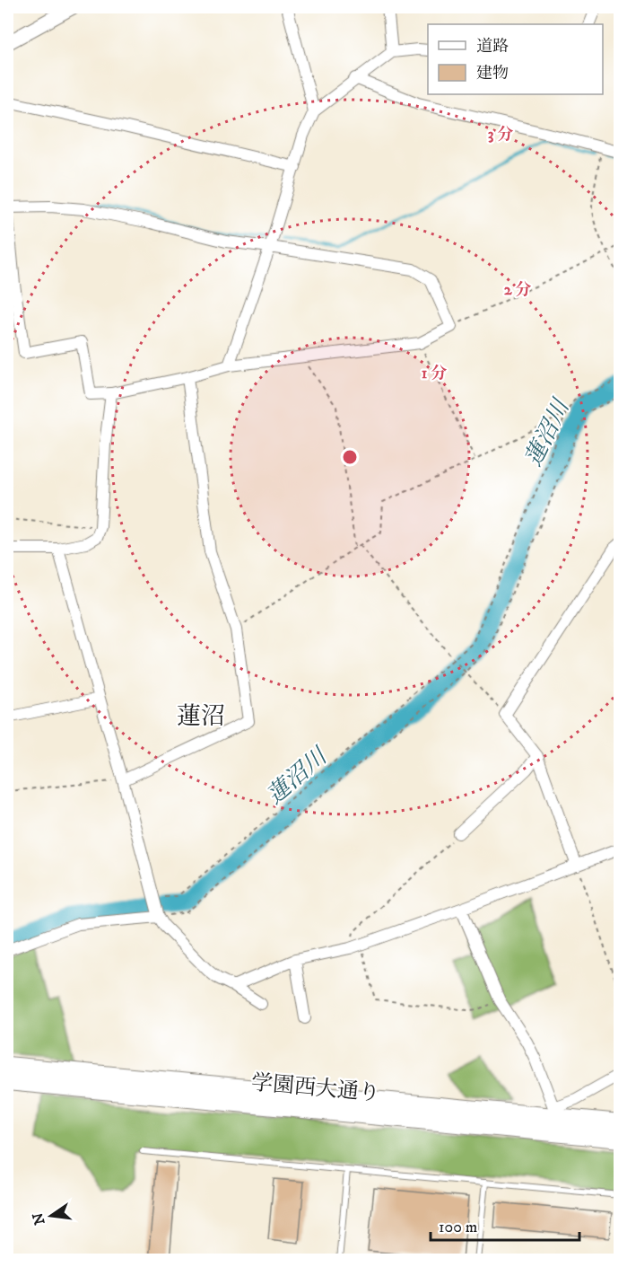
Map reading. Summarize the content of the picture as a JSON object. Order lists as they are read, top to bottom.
{
  "streets": {
    "highway": ["学園西大通り"]
  },
  "districts": ["蓮沼"],
  "water": ["蓮沼川"],
  "legend": ["道路", "建物"],
  "scale_bar": "100 m",
  "north": "left",
  "rings": ["3 分", "2 分", "1 分"]
}
